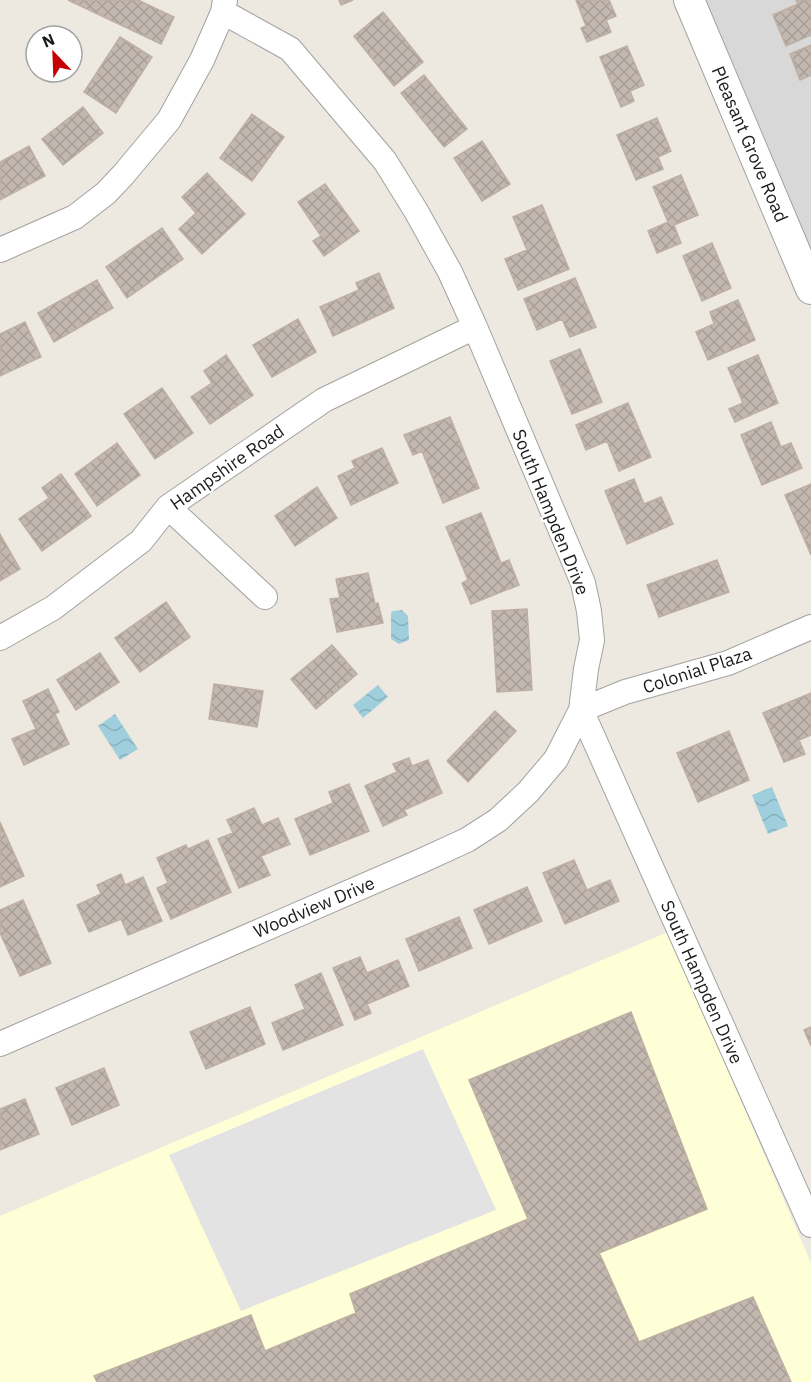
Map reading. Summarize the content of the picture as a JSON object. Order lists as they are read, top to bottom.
{
  "streets": {
    "street": [
      "Pleasant Grove Road",
      "Hampshire Road",
      "South Hampden Drive",
      "Colonial Plaza",
      "Woodview Drive"
    ]
  },
  "crossings": [
    ["Hampshire Road", "South Hampden Drive"],
    ["South Hampden Drive", "Colonial Plaza"],
    ["South Hampden Drive", "Woodview Drive"],
    ["Colonial Plaza", "Woodview Drive"]
  ],
  "north": "top left"
}
